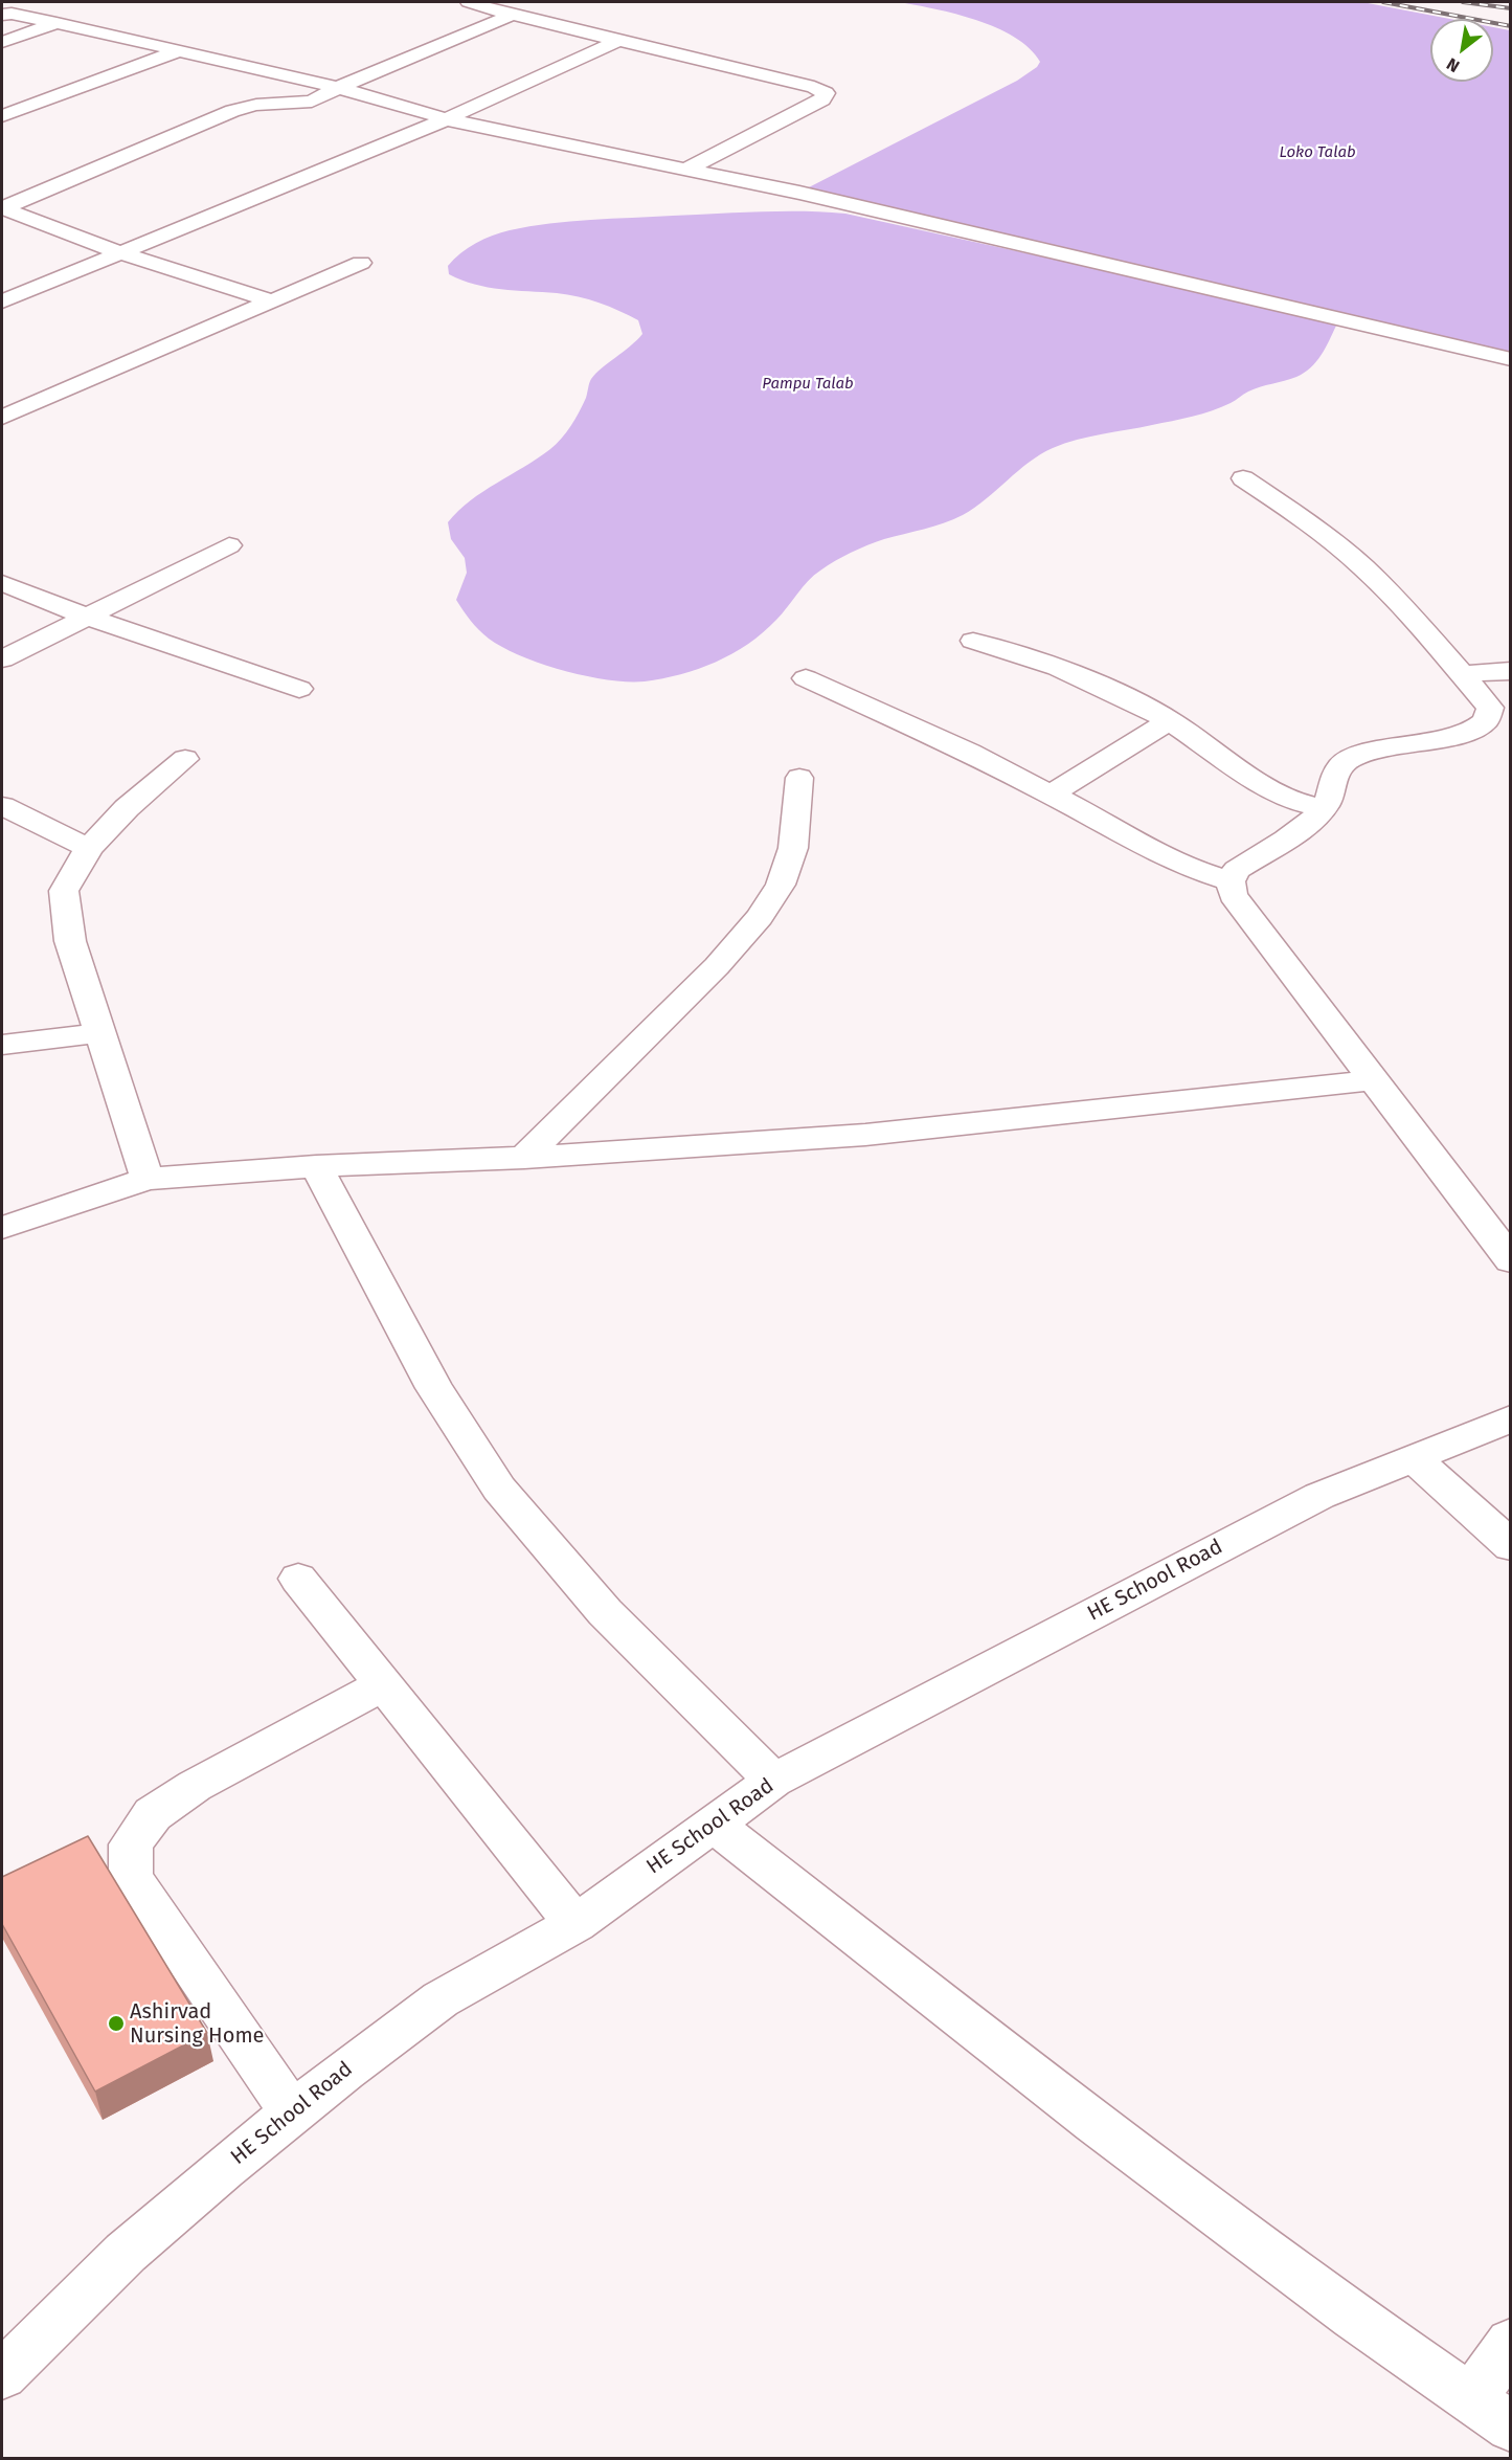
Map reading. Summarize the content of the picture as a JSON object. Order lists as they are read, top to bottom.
{
  "streets": {
    "street": ["HE School Road"]
  },
  "water": ["Loko Talab", "Pampu Talab"],
  "places": ["Ashirvad Nursing Home"],
  "north": "bottom left"
}
